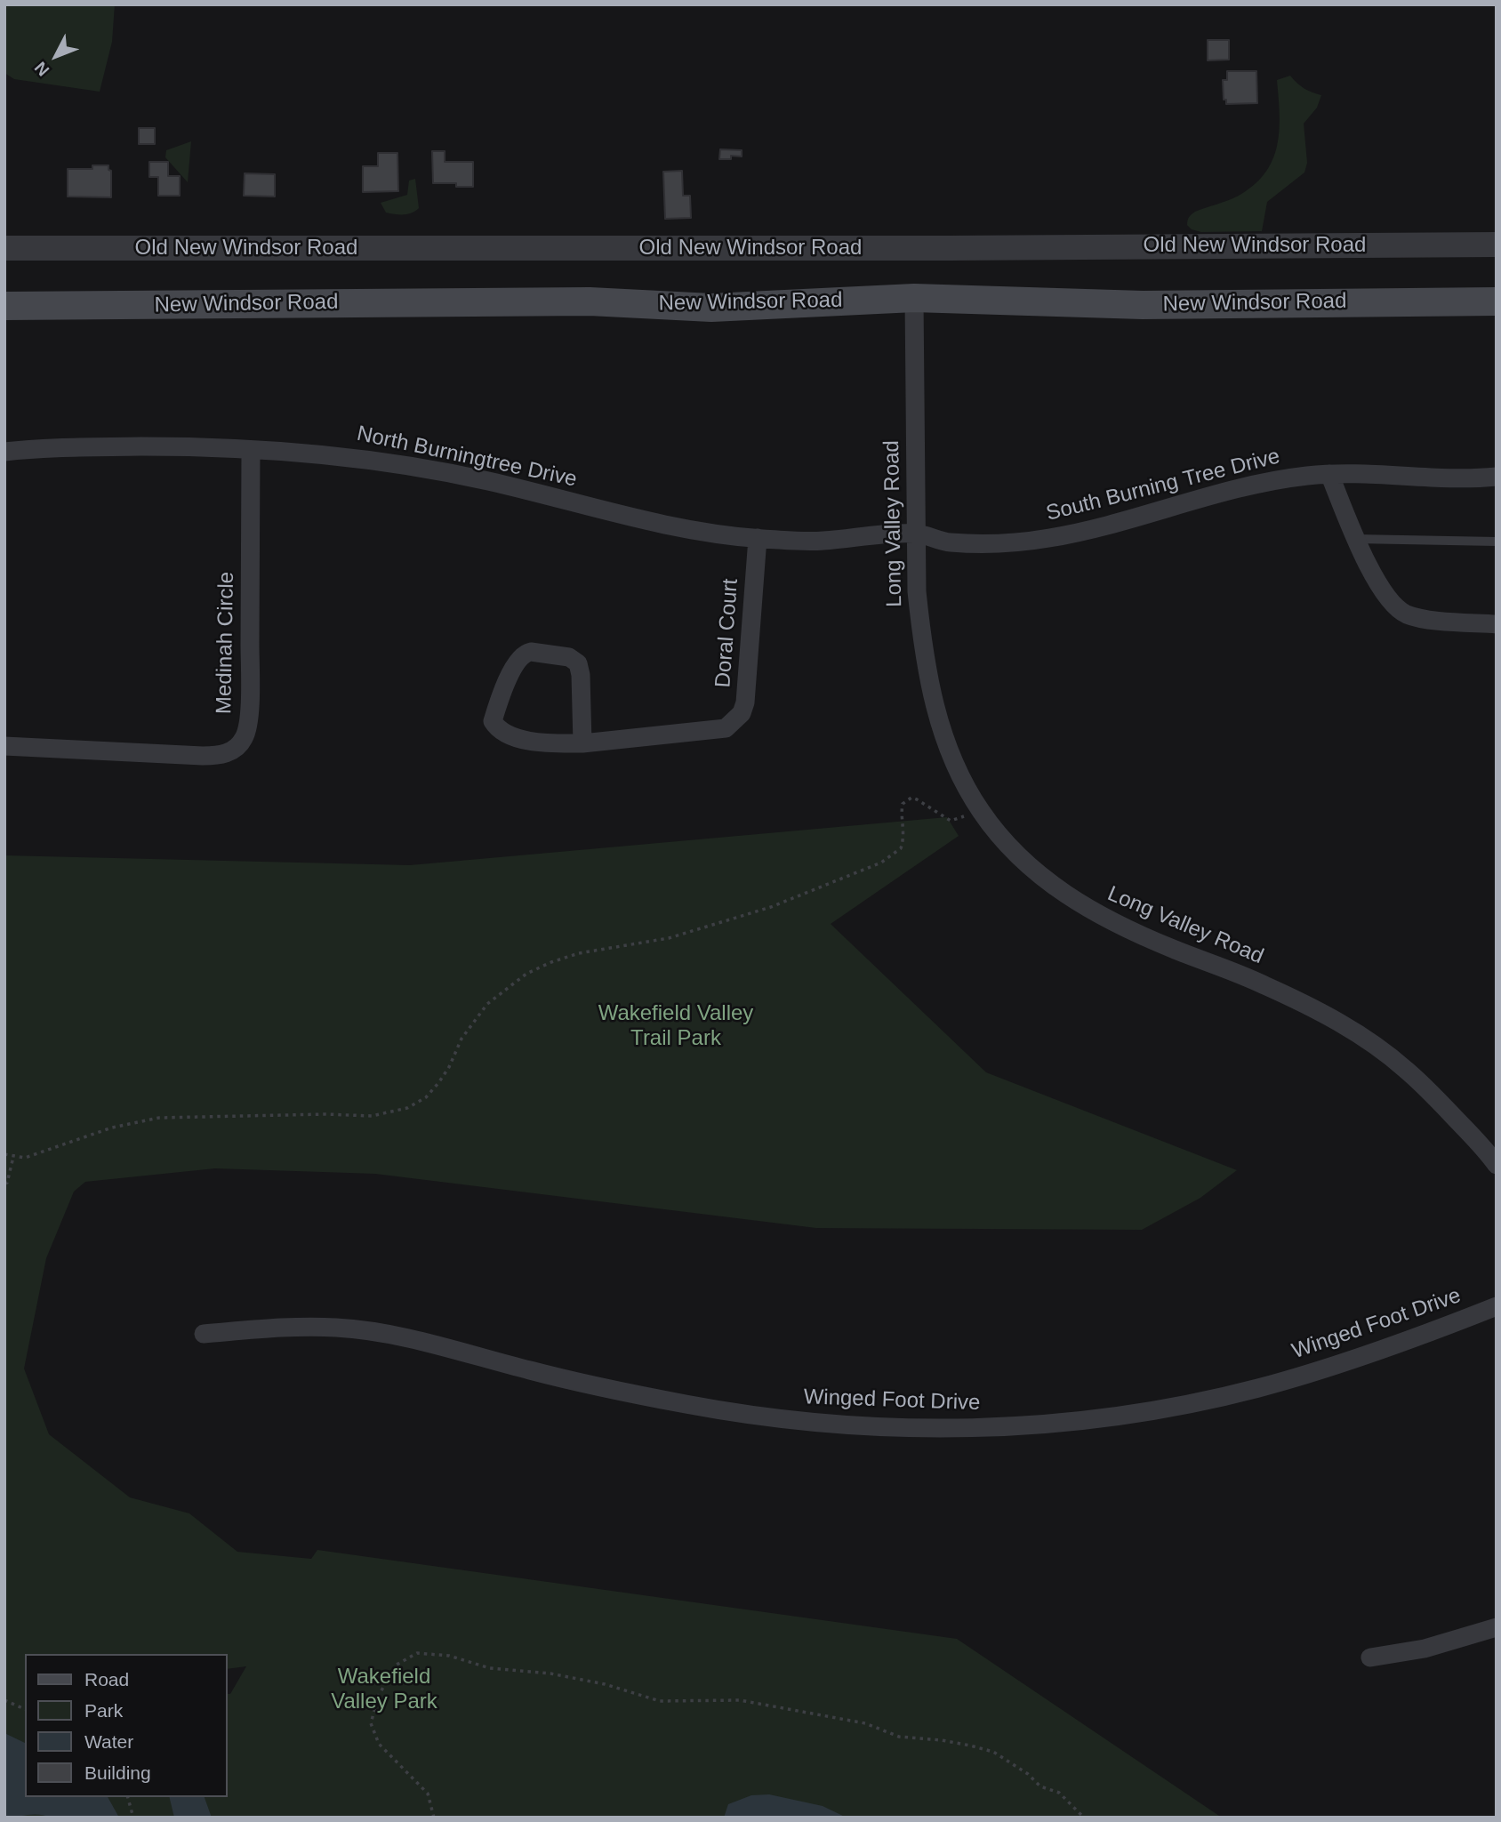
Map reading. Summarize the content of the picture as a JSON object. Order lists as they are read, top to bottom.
{
  "streets": {
    "main road": ["New Windsor Road"],
    "street": [
      "Old New Windsor Road",
      "North Burningtree Drive",
      "South Burning Tree Drive",
      "Long Valley Road",
      "Doral Court",
      "Medinah Circle",
      "Winged Foot Drive"
    ]
  },
  "crossings": [
    ["New Windsor Road", "Long Valley Road"],
    ["North Burningtree Drive", "South Burning Tree Drive"],
    ["North Burningtree Drive", "Long Valley Road"],
    ["North Burningtree Drive", "Doral Court"],
    ["North Burningtree Drive", "Medinah Circle"],
    ["South Burning Tree Drive", "Long Valley Road"]
  ],
  "parks": ["Wakefield Valley Trail Park", "Wakefield Valley Park"],
  "legend": [
    "Road",
    "Park",
    "Water",
    "Building"
  ],
  "north": "bottom left"
}
